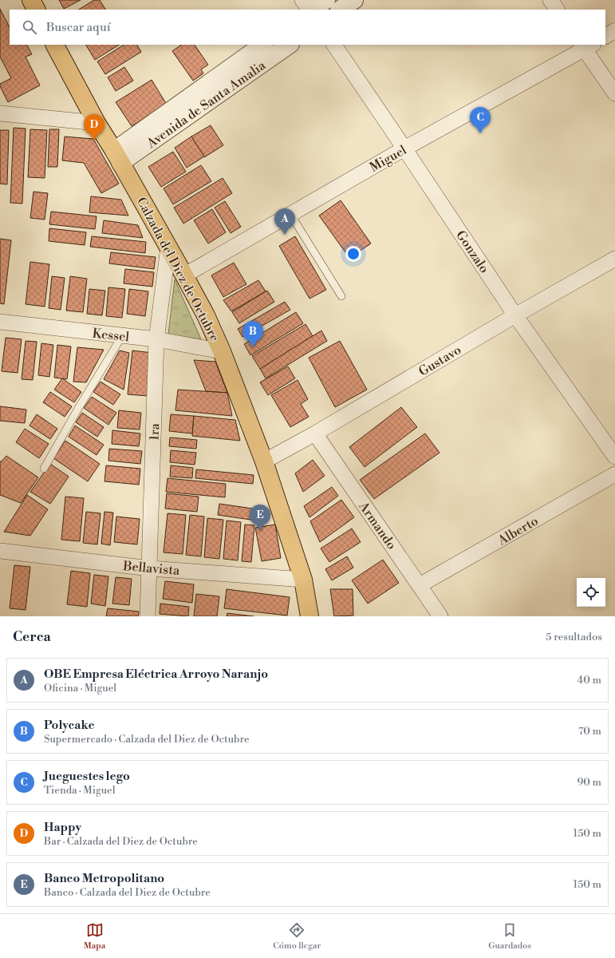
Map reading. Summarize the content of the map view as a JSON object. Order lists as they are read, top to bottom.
{
  "streets": {
    "main road": ["Calzada del Diez de Octubre"],
    "street": [
      "Avenida de Santa Amalia",
      "Miguel",
      "Gonzalo",
      "Kessel",
      "Gustavo",
      "1ra",
      "Armando",
      "Alberto",
      "Bellavista"
    ]
  },
  "crossings": [
    ["Avenida de Santa Amalia", "Calzada del Diez de Octubre"],
    ["Miguel", "Gonzalo"],
    ["Miguel", "Calzada del Diez de Octubre"],
    ["Gonzalo", "Gustavo"],
    ["Calzada del Diez de Octubre", "Kessel"],
    ["Calzada del Diez de Octubre", "Gustavo"],
    ["Calzada del Diez de Octubre", "1ra"],
    ["Calzada del Diez de Octubre", "Bellavista"],
    ["Kessel", "1ra"],
    ["Gustavo", "Armando"],
    ["1ra", "Bellavista"],
    ["Armando", "Alberto"]
  ],
  "page": {
    "search": "Buscar aquí",
    "pins": [
      "C",
      "D",
      "A",
      "B",
      "E"
    ],
    "heading": ["Cerca", "5 resultados"],
    "list": [
      {
        "mark": "A",
        "name": "OBE Empresa Eléctrica Arroyo Naranjo",
        "note": "Oficina · Miguel",
        "value": "40 m"
      },
      {
        "mark": "B",
        "name": "Polycake",
        "note": "Supermercado · Calzada del Diez de Octubre",
        "value": "70 m"
      },
      {
        "mark": "C",
        "name": "Jueguestes lego",
        "note": "Tienda · Miguel",
        "value": "90 m"
      },
      {
        "mark": "D",
        "name": "Happy",
        "note": "Bar · Calzada del Diez de Octubre",
        "value": "150 m"
      },
      {
        "mark": "E",
        "name": "Banco Metropolitano",
        "note": "Banco · Calzada del Diez de Octubre",
        "value": "150 m"
      }
    ],
    "nav": ["Mapa", "Cómo llegar", "Guardados"]
  }
}
